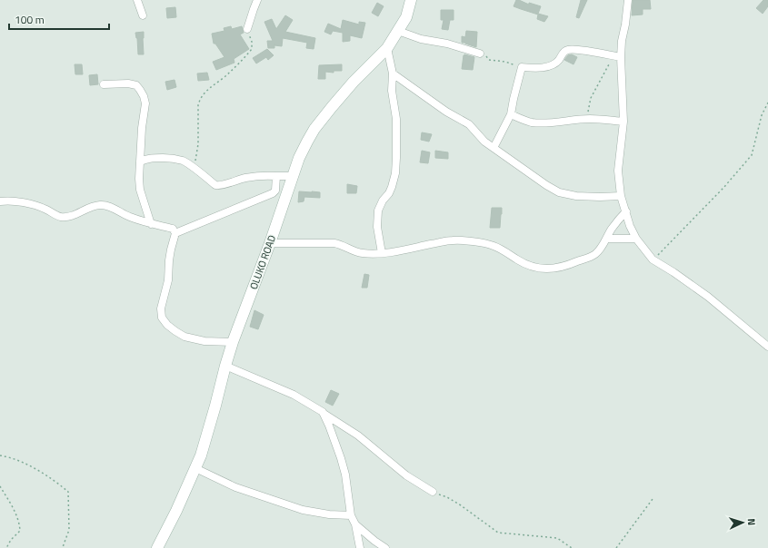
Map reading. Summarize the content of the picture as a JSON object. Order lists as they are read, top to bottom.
{
  "streets": {
    "main road": ["OLUKO ROAD"]
  },
  "scale_bar": "100 m",
  "north": "right"
}
